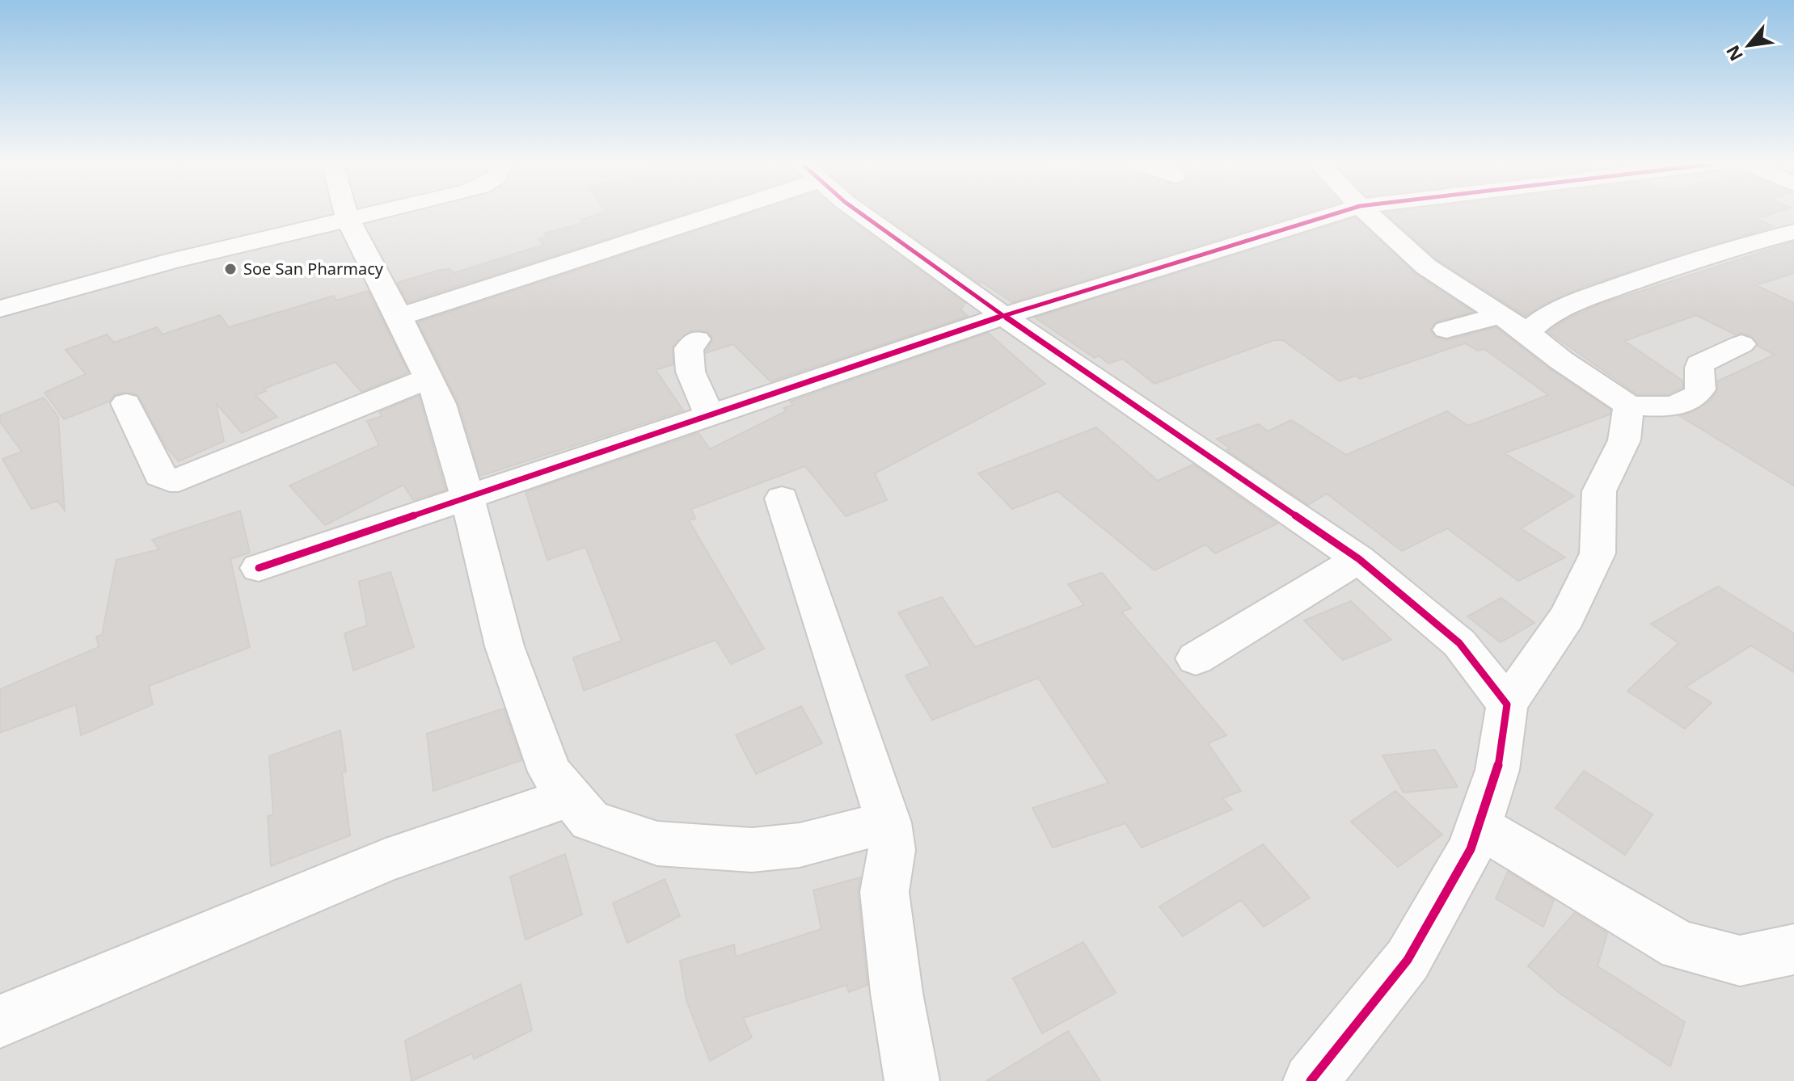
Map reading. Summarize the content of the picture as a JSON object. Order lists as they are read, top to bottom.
{
  "places": ["Soe San Pharmacy"],
  "north": "bottom left"
}
